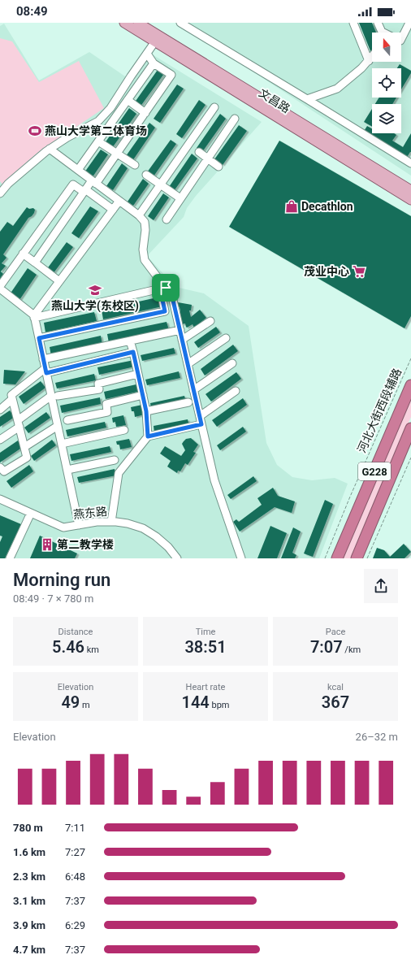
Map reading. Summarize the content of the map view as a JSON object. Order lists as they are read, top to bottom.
{
  "streets": {
    "highway": ["G228"],
    "main road": ["文昌路"],
    "street": ["燕东路"],
    "path": ["河北大街西段辅路"]
  },
  "places": {
    "sports": ["燕山大学第二体育场"],
    "shop": ["Decathlon"],
    "supermarket": ["茂业中心"],
    "school or university": ["燕山大学(东校区)"],
    "building": ["第二教学楼"]
  },
  "north": "top",
  "page": {
    "status": "08:49",
    "heading": ["Morning run", "08:49 · 7 × 780 m"],
    "stats": [
      ["Distance", "5.46 km"],
      ["Time", "38:51"],
      ["Pace", "7:07 /km"],
      ["Elevation", "49 m"],
      ["Heart rate", "144 bpm"],
      ["kcal", "367"]
    ],
    "chart": ["Elevation", "26–32 m"],
    "list": [
      {
        "name": "780 m",
        "note": "7:11"
      },
      {
        "name": "1.6 km",
        "note": "7:27"
      },
      {
        "name": "2.3 km",
        "note": "6:48"
      },
      {
        "name": "3.1 km",
        "note": "7:37"
      },
      {
        "name": "3.9 km",
        "note": "6:29"
      },
      {
        "name": "4.7 km",
        "note": "7:37"
      }
    ]
  }
}
